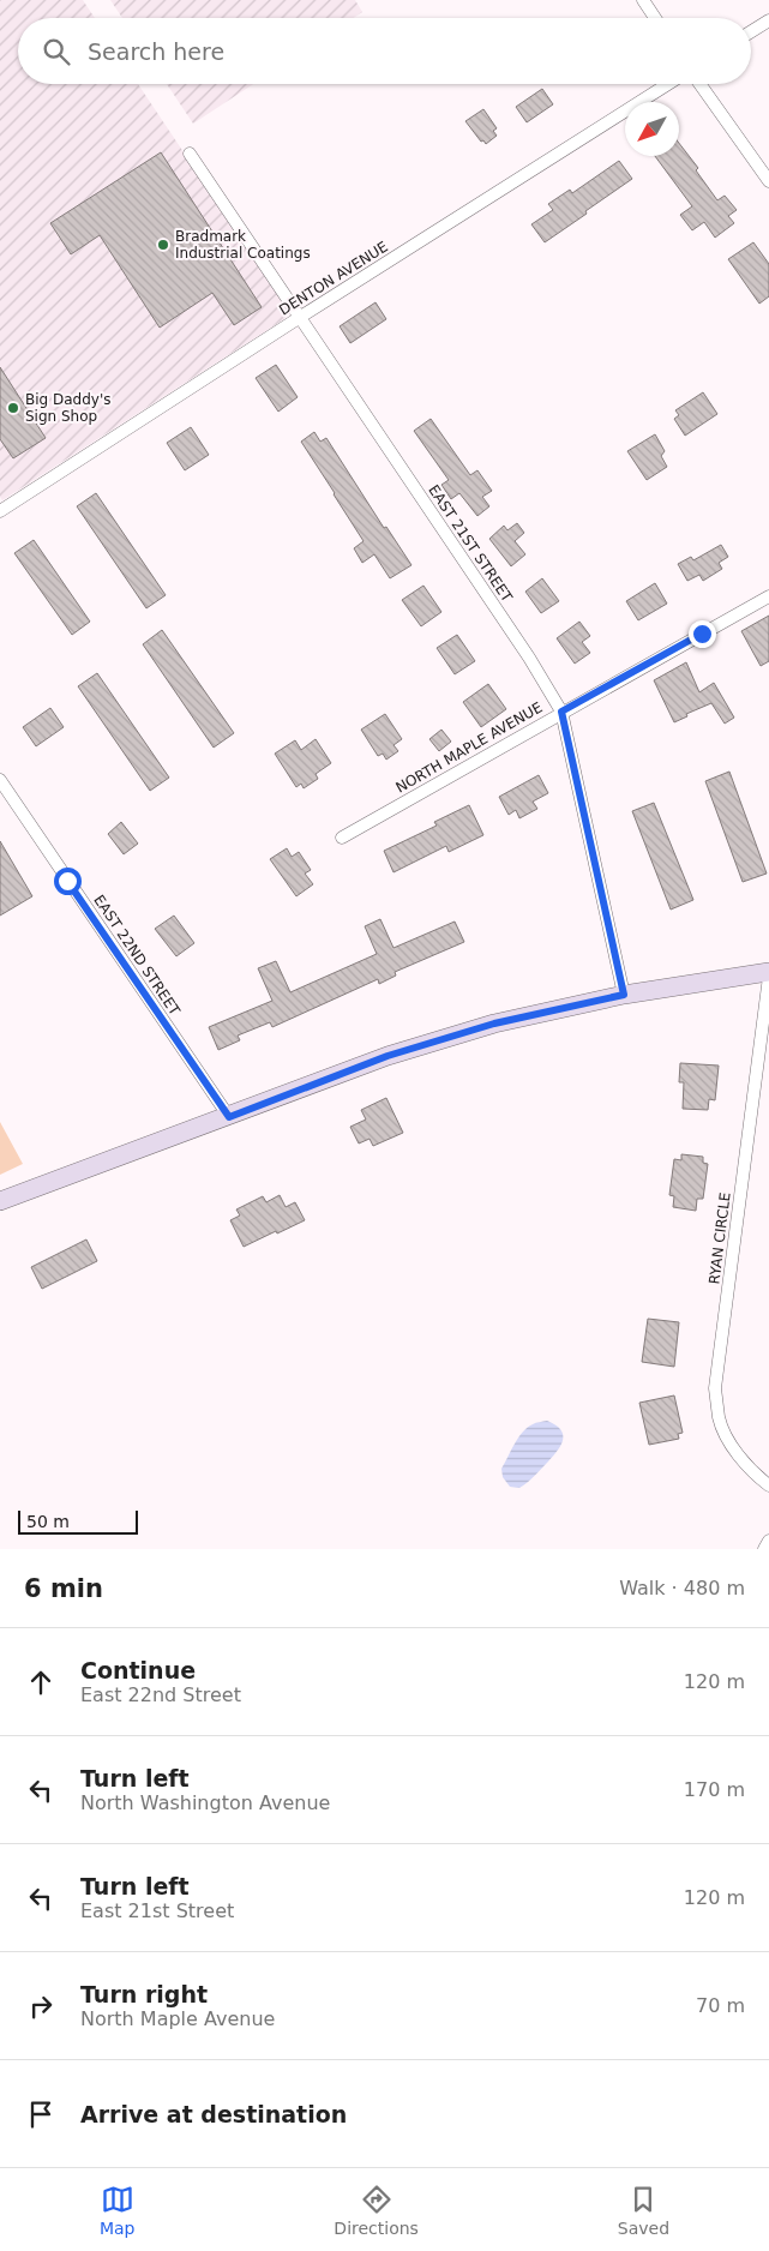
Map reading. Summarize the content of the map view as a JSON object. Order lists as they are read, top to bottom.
{
  "streets": {
    "street": [
      "DENTON AVENUE",
      "EAST 21ST STREET",
      "NORTH MAPLE AVENUE",
      "EAST 22ND STREET",
      "RYAN CIRCLE"
    ]
  },
  "crossings": [
    ["DENTON AVENUE", "EAST 21ST STREET"],
    ["EAST 21ST STREET", "NORTH MAPLE AVENUE"]
  ],
  "places": ["Bradmark Industrial Coatings", "Big Daddy's Sign Shop"],
  "scale_bar": "50 m",
  "north": "bottom left",
  "page": {
    "search": "Search here",
    "scale": "50 m",
    "heading": ["6 min", "Walk · 480 m"],
    "list": [
      ["Continue", "East 22nd Street", "120 m"],
      ["Turn left", "North Washington Avenue", "170 m"],
      ["Turn left", "East 21st Street", "120 m"],
      ["Turn right", "North Maple Avenue", "70 m"],
      "Arrive at destination"
    ],
    "nav": ["Map", "Directions", "Saved"]
  }
}
